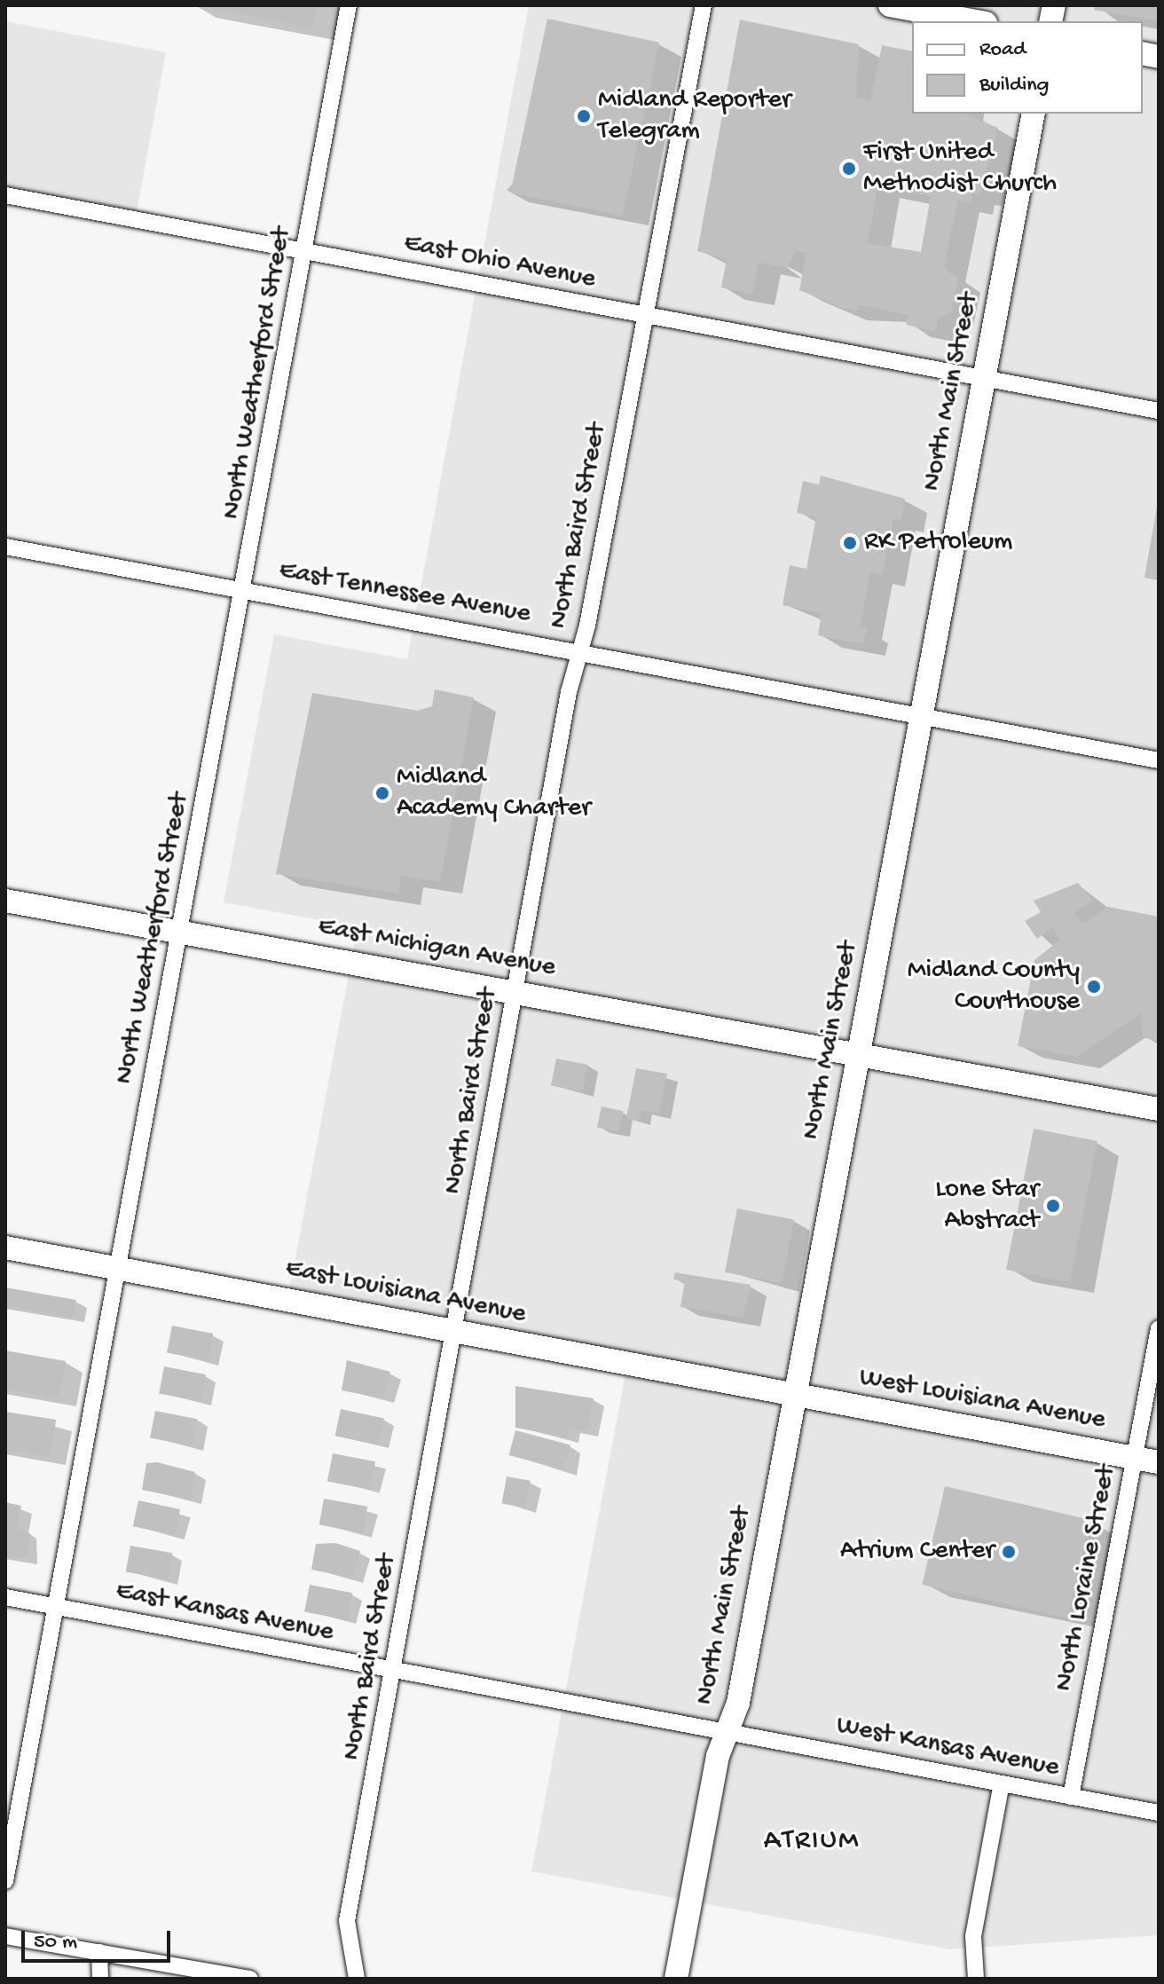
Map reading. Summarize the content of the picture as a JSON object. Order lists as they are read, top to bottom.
{
  "streets": {
    "street": [
      "East Ohio Avenue",
      "North Weatherford Street",
      "North Main Street",
      "North Baird Street",
      "East Tennessee Avenue",
      "East Michigan Avenue",
      "East Louisiana Avenue",
      "West Louisiana Avenue",
      "North Loraine Street",
      "East Kansas Avenue",
      "West Kansas Avenue"
    ]
  },
  "crossings": [
    ["East Ohio Avenue", "North Weatherford Street"],
    ["East Ohio Avenue", "North Main Street"],
    ["East Ohio Avenue", "North Baird Street"],
    ["North Weatherford Street", "East Tennessee Avenue"],
    ["North Weatherford Street", "East Michigan Avenue"],
    ["North Weatherford Street", "East Louisiana Avenue"],
    ["North Weatherford Street", "East Kansas Avenue"],
    ["North Main Street", "East Tennessee Avenue"],
    ["North Main Street", "East Michigan Avenue"],
    ["North Main Street", "East Louisiana Avenue"],
    ["North Main Street", "West Louisiana Avenue"],
    ["North Main Street", "East Kansas Avenue"],
    ["North Main Street", "West Kansas Avenue"],
    ["North Baird Street", "East Tennessee Avenue"],
    ["North Baird Street", "East Michigan Avenue"],
    ["North Baird Street", "East Louisiana Avenue"],
    ["North Baird Street", "East Kansas Avenue"],
    ["East Louisiana Avenue", "West Louisiana Avenue"],
    ["West Louisiana Avenue", "North Loraine Street"],
    ["North Loraine Street", "West Kansas Avenue"],
    ["East Kansas Avenue", "West Kansas Avenue"]
  ],
  "districts": ["ATRIUM"],
  "places": [
    "Midland Reporter Telegram",
    "First United Methodist Church",
    "RK Petroleum",
    "Midland Academy Charter",
    "Midland County Courthouse",
    "Lone Star Abstract",
    "Atrium Center"
  ],
  "legend": ["Road", "Building"],
  "scale_bar": "50 m"
}
